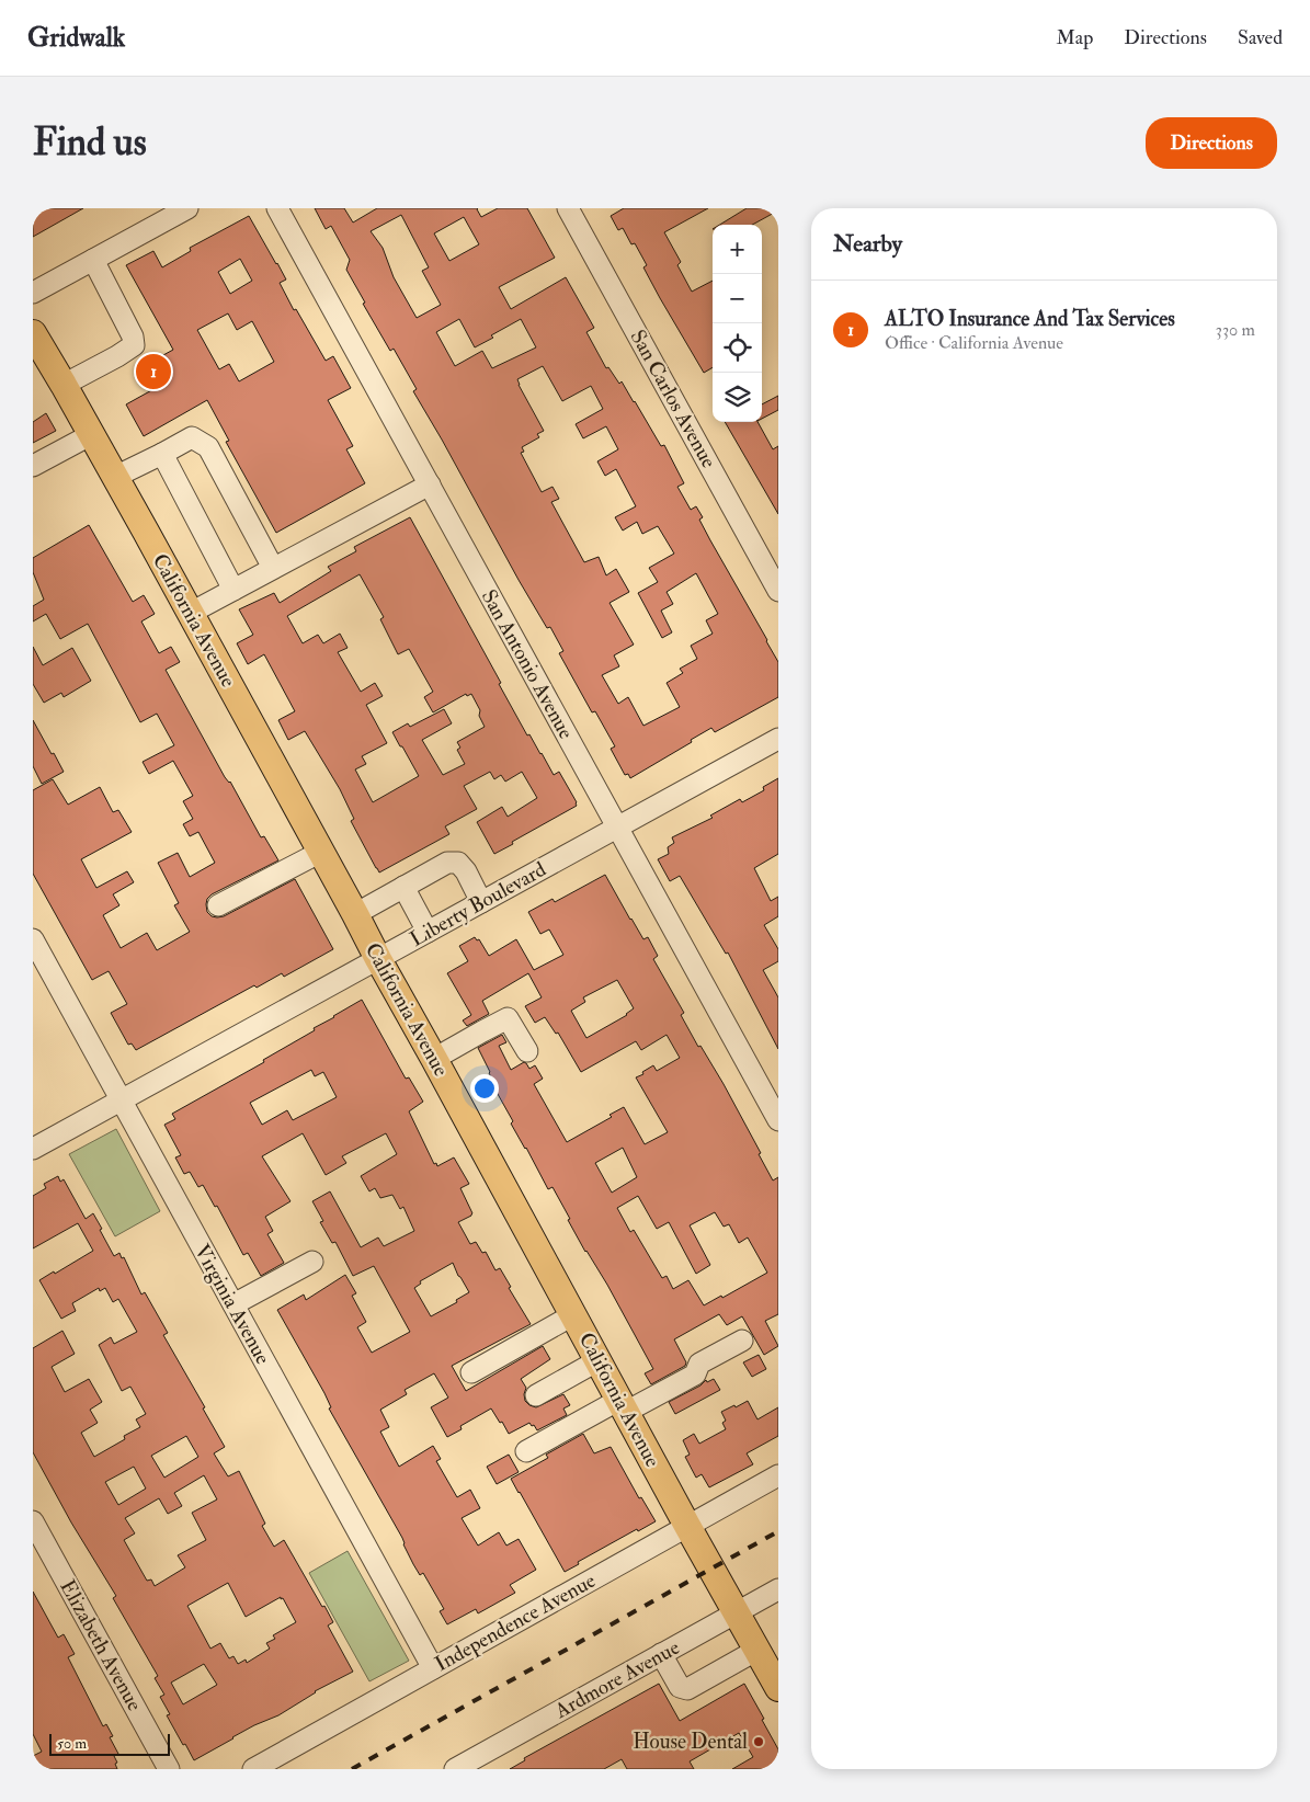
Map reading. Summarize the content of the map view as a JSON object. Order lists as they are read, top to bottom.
{
  "streets": {
    "main road": ["California Avenue"],
    "street": [
      "San Carlos Avenue",
      "San Antonio Avenue",
      "Liberty Boulevard",
      "Virginia Avenue",
      "Independence Avenue",
      "Elizabeth Avenue",
      "Ardmore Avenue"
    ]
  },
  "crossings": [
    ["California Avenue", "Liberty Boulevard"],
    ["California Avenue", "Independence Avenue"],
    ["California Avenue", "Ardmore Avenue"],
    ["San Antonio Avenue", "Liberty Boulevard"],
    ["Liberty Boulevard", "Virginia Avenue"],
    ["Virginia Avenue", "Independence Avenue"]
  ],
  "places": ["House Dental"],
  "scale_bar": "50 m",
  "page": {
    "header": "Gridwalk",
    "nav": ["Map", "Directions", "Saved"],
    "buttons": "Directions",
    "title": "Find us",
    "heading": "Nearby",
    "map_buttons": ["+", "−"],
    "list": [
      {
        "mark": "1",
        "name": "ALTO Insurance And Tax Services",
        "note": "Office · California Avenue",
        "value": "330 m"
      }
    ],
    "pins": "1",
    "scale": "50 m"
  }
}
